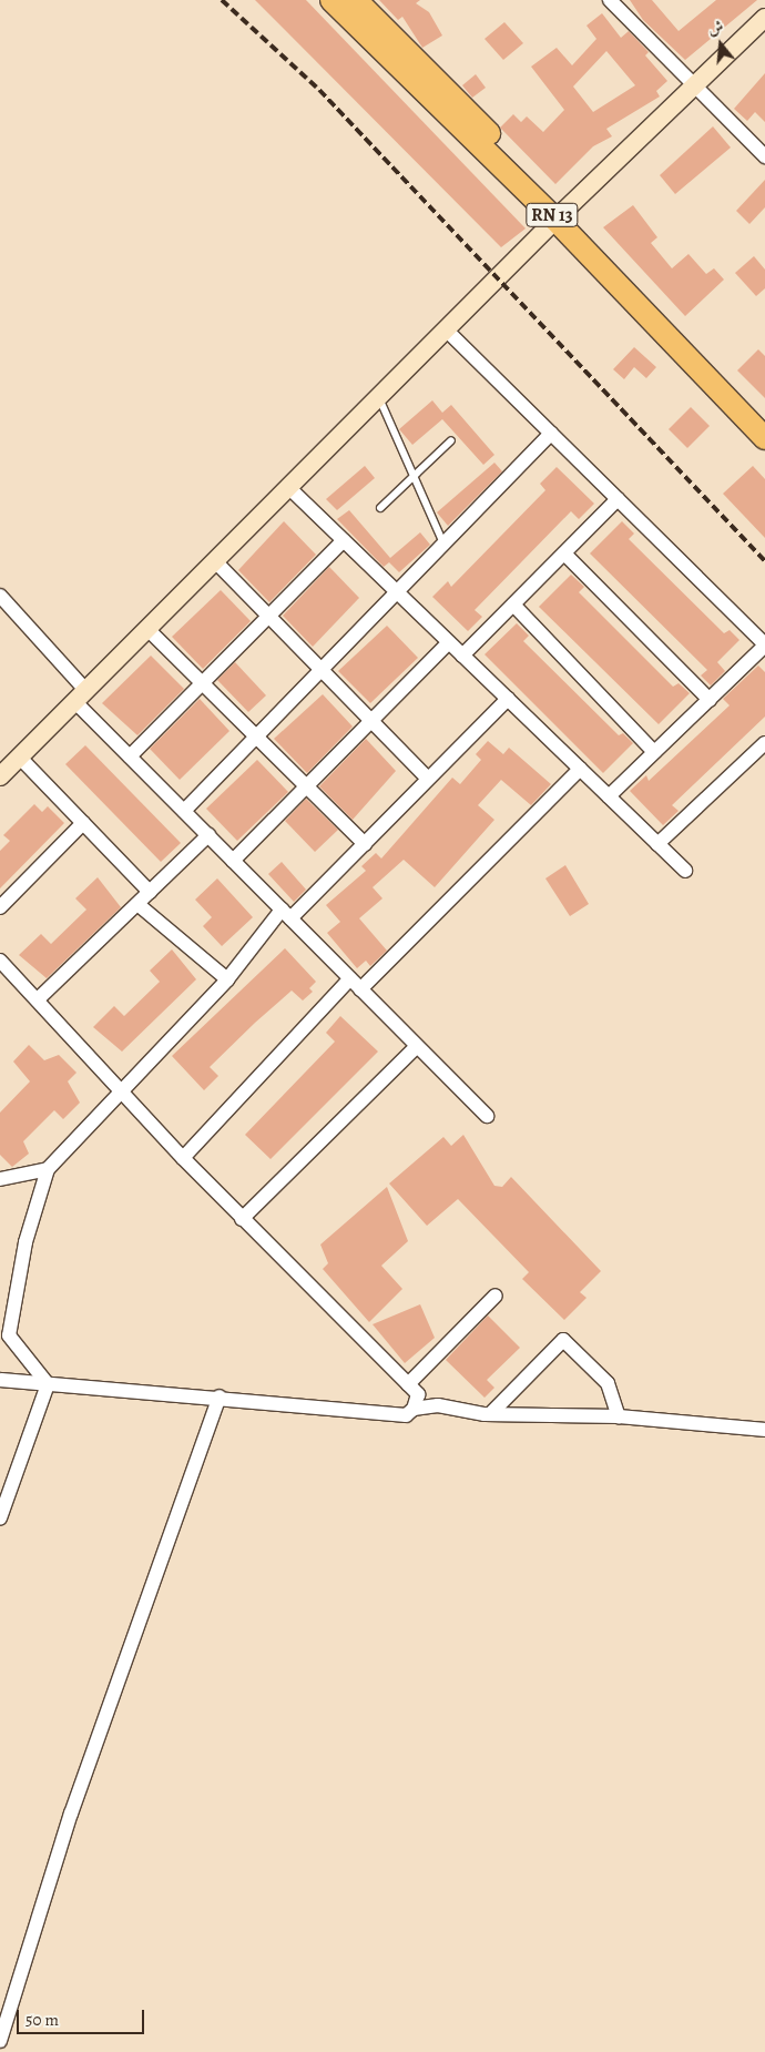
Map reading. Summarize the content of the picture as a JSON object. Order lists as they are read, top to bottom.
{
  "streets": {
    "highway": ["RN 13"]
  },
  "scale_bar": "50 m",
  "north": "top"
}
